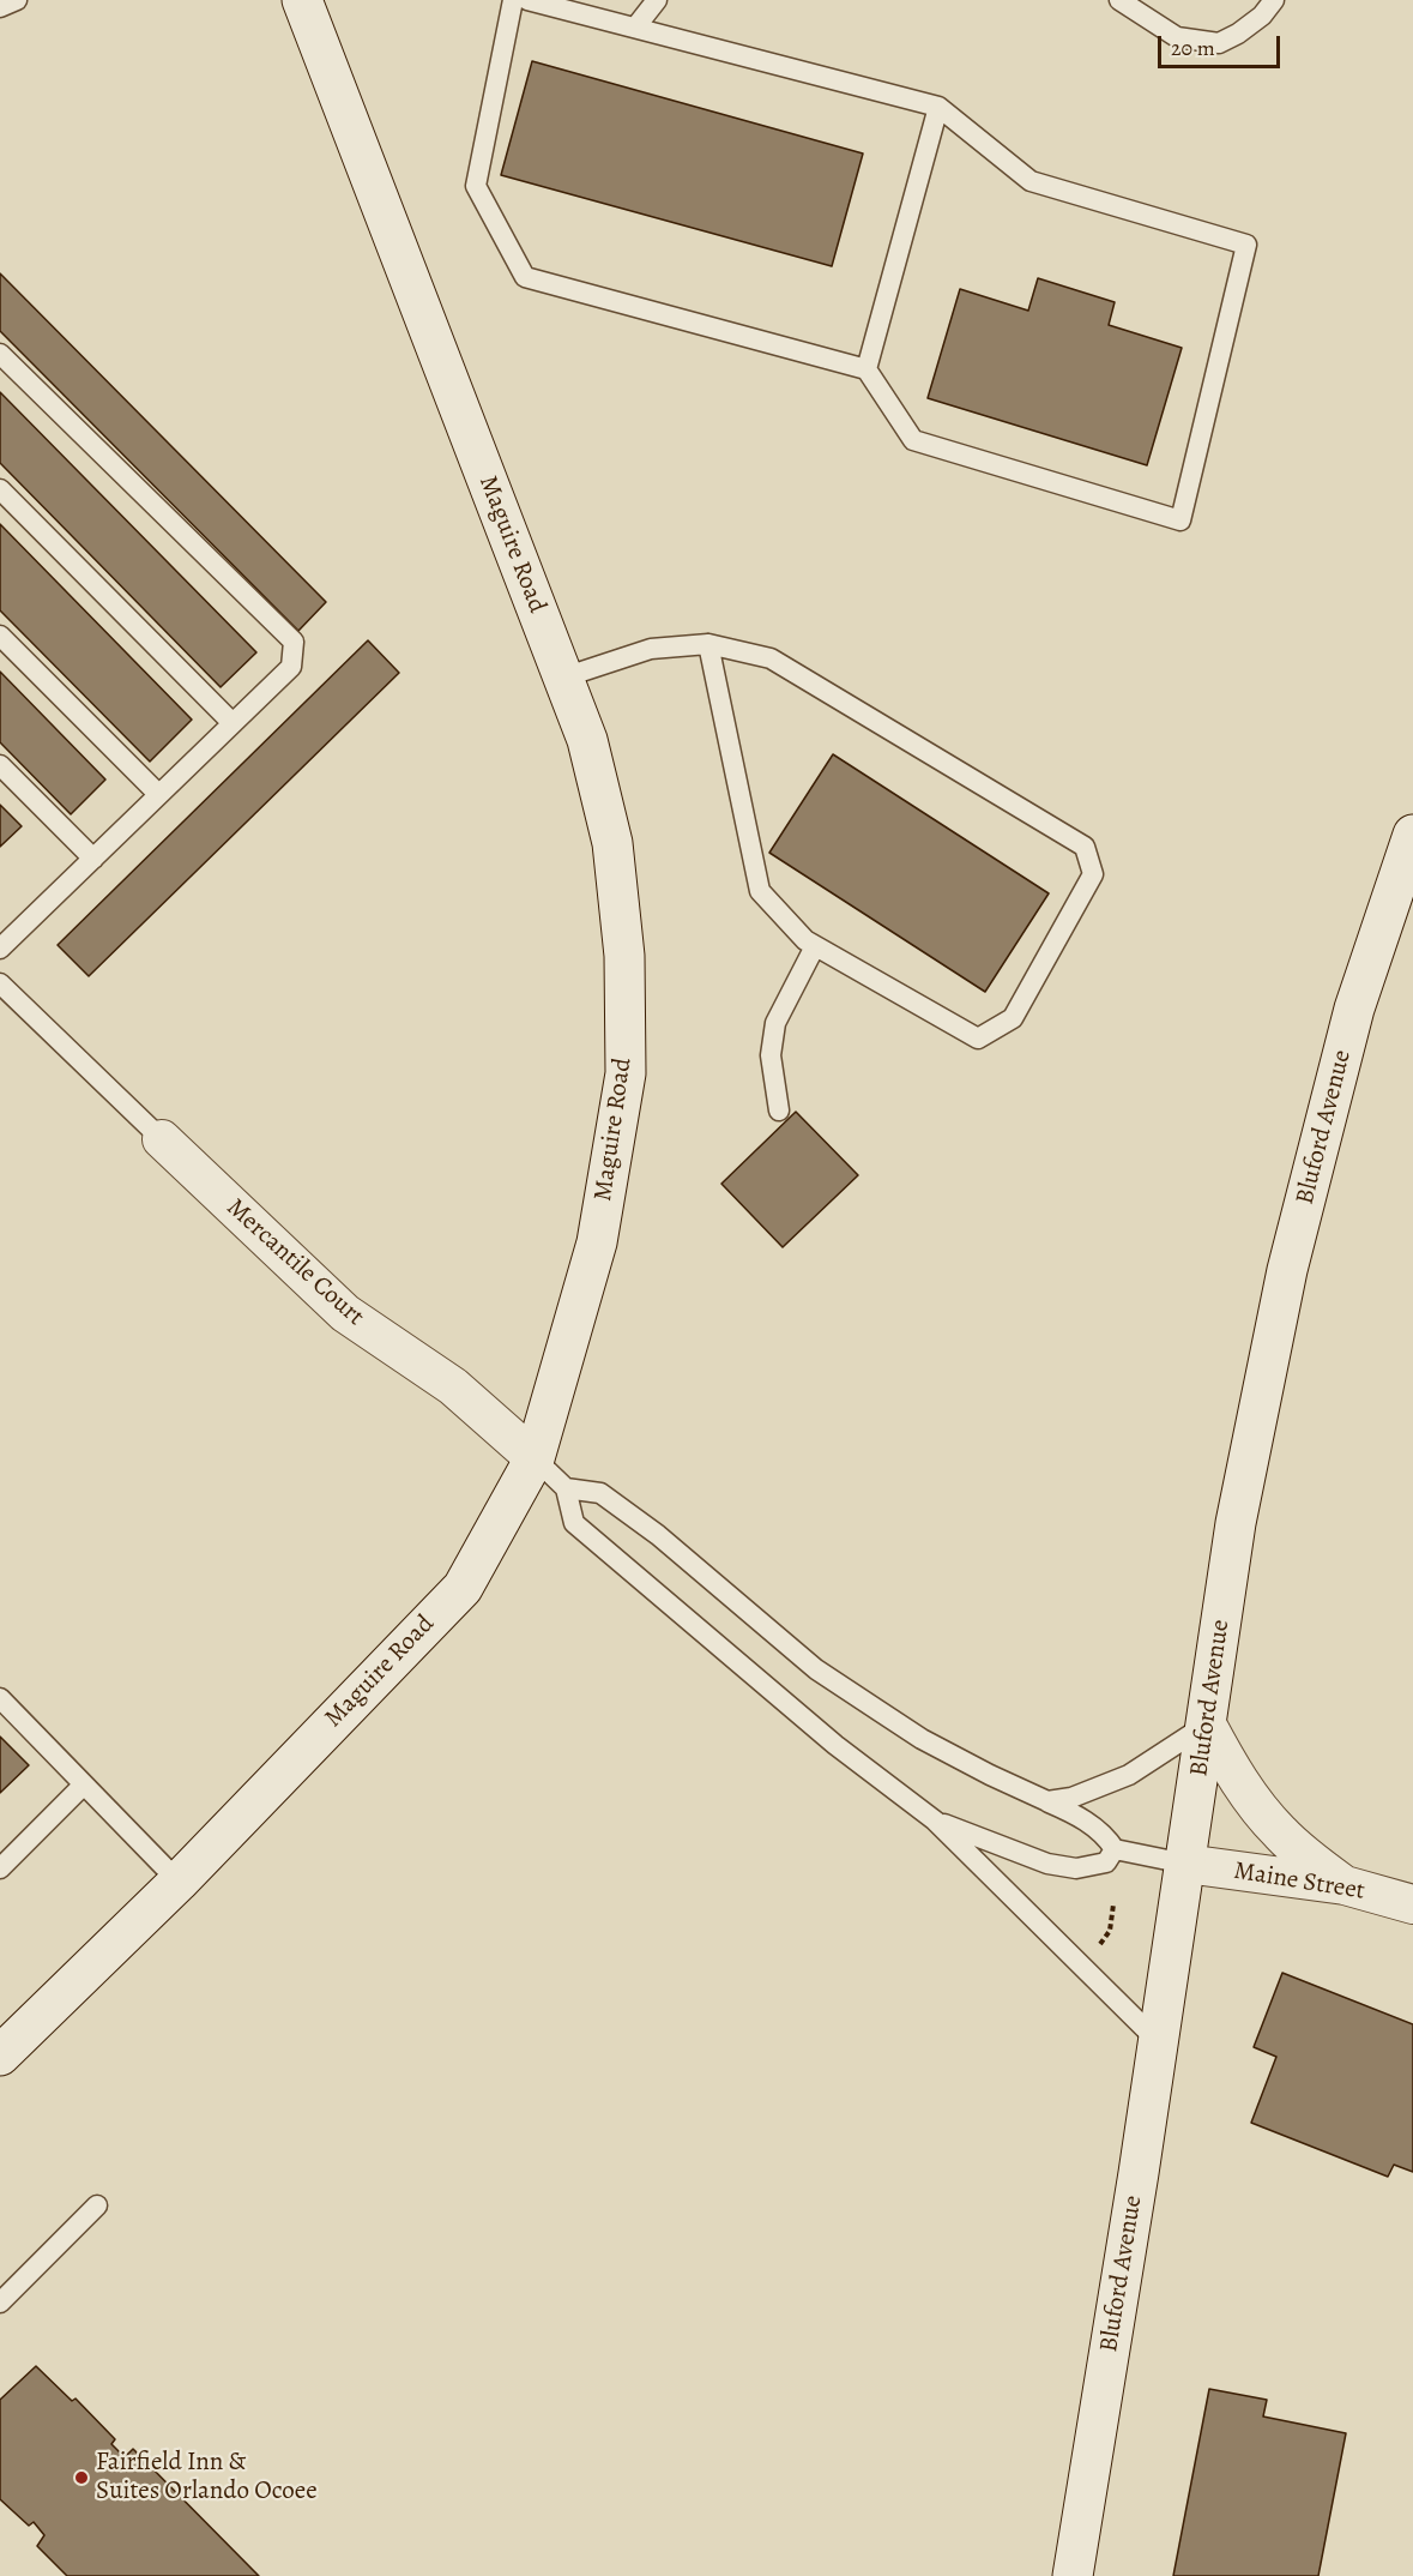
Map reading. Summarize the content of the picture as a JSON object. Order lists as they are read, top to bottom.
{
  "streets": {
    "main road": ["Maguire Road", "Bluford Avenue"],
    "street": ["Mercantile Court", "Maine Street"]
  },
  "crossings": [
    ["Maguire Road", "Mercantile Court"],
    ["Bluford Avenue", "Maine Street"]
  ],
  "places": ["Fairfield Inn & Suites Orlando Ocoee"],
  "scale_bar": "20 m"
}
